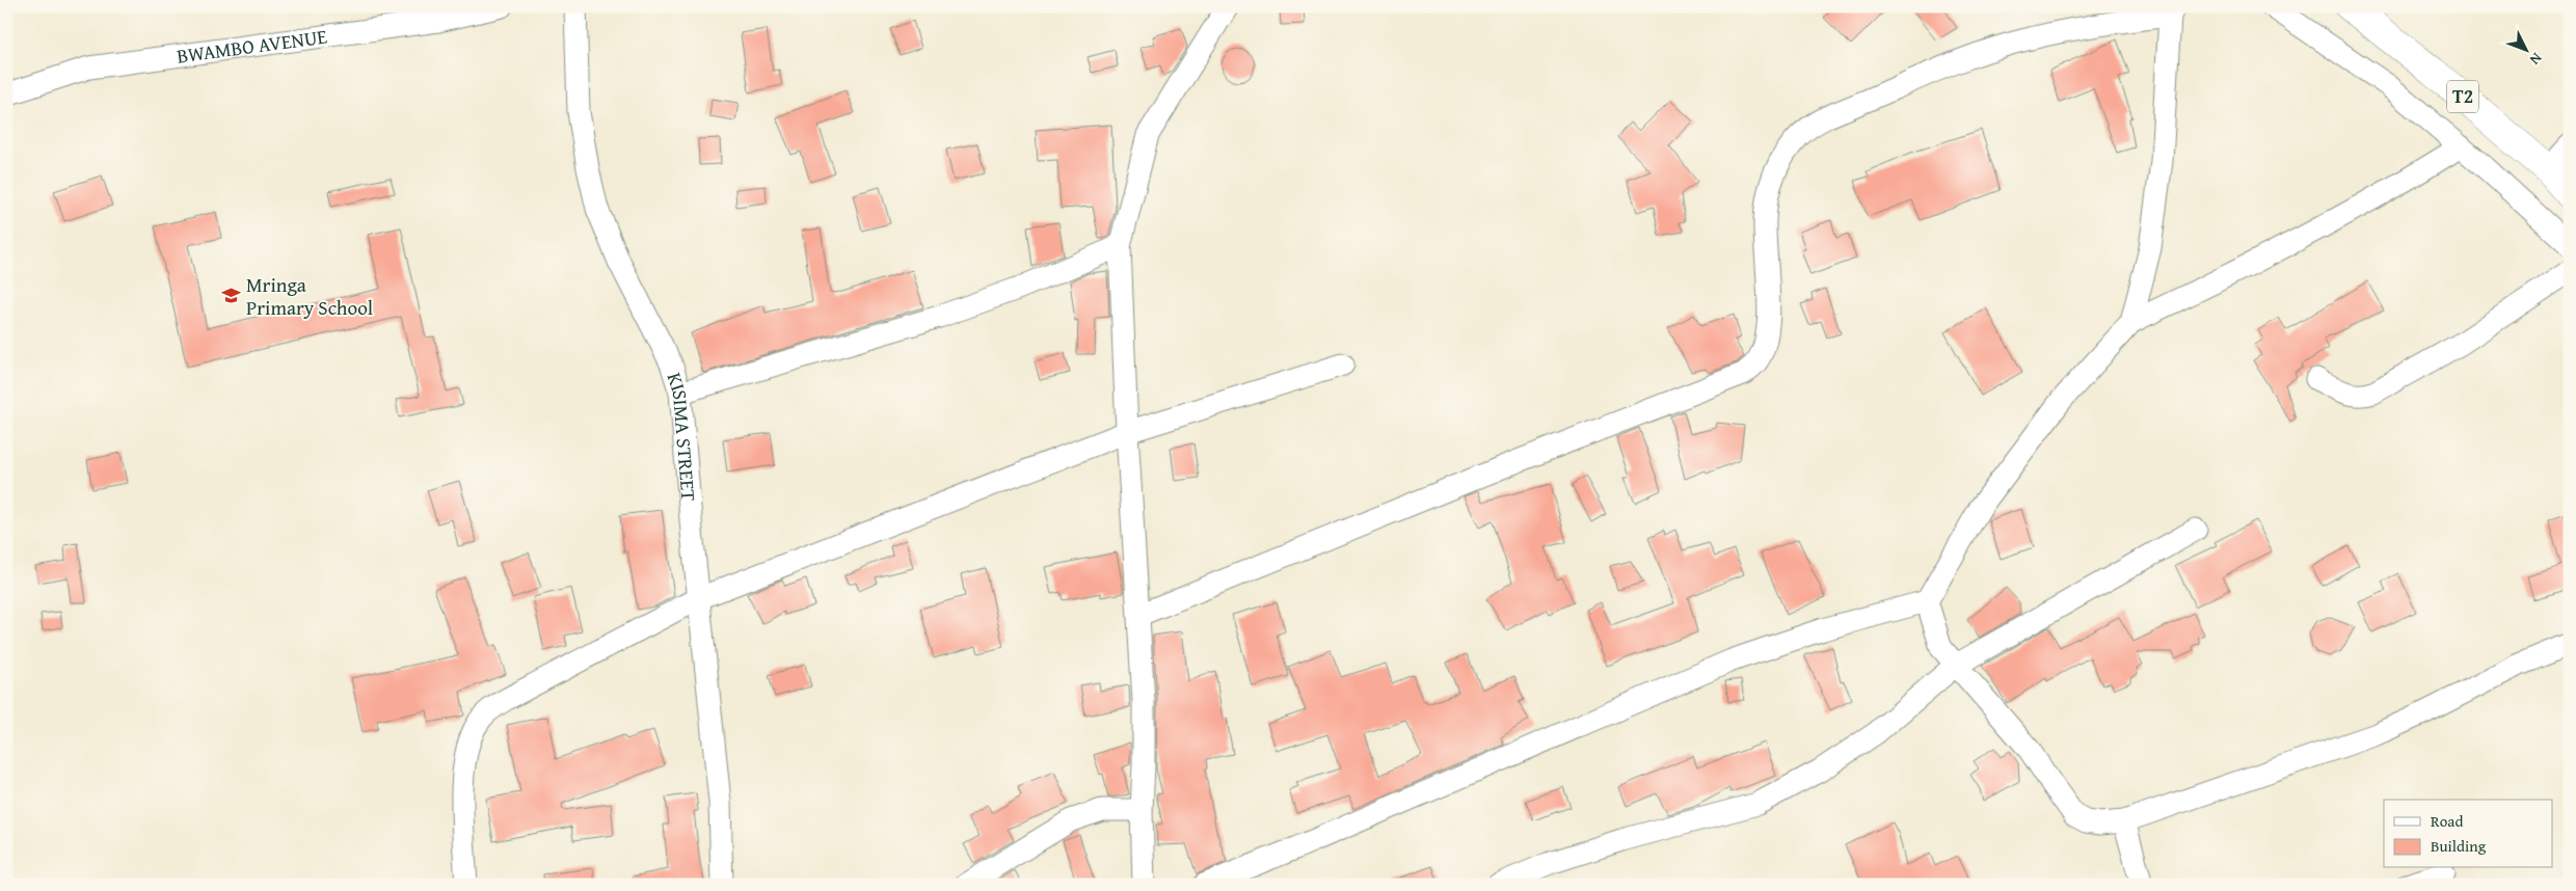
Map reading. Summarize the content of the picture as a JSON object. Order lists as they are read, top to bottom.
{
  "streets": {
    "highway": ["T2"],
    "street": ["BWAMBO AVENUE", "KISIMA STREET"]
  },
  "places": {
    "school or university": ["Mringa Primary School"]
  },
  "legend": ["Road", "Building"],
  "north": "bottom right"
}
